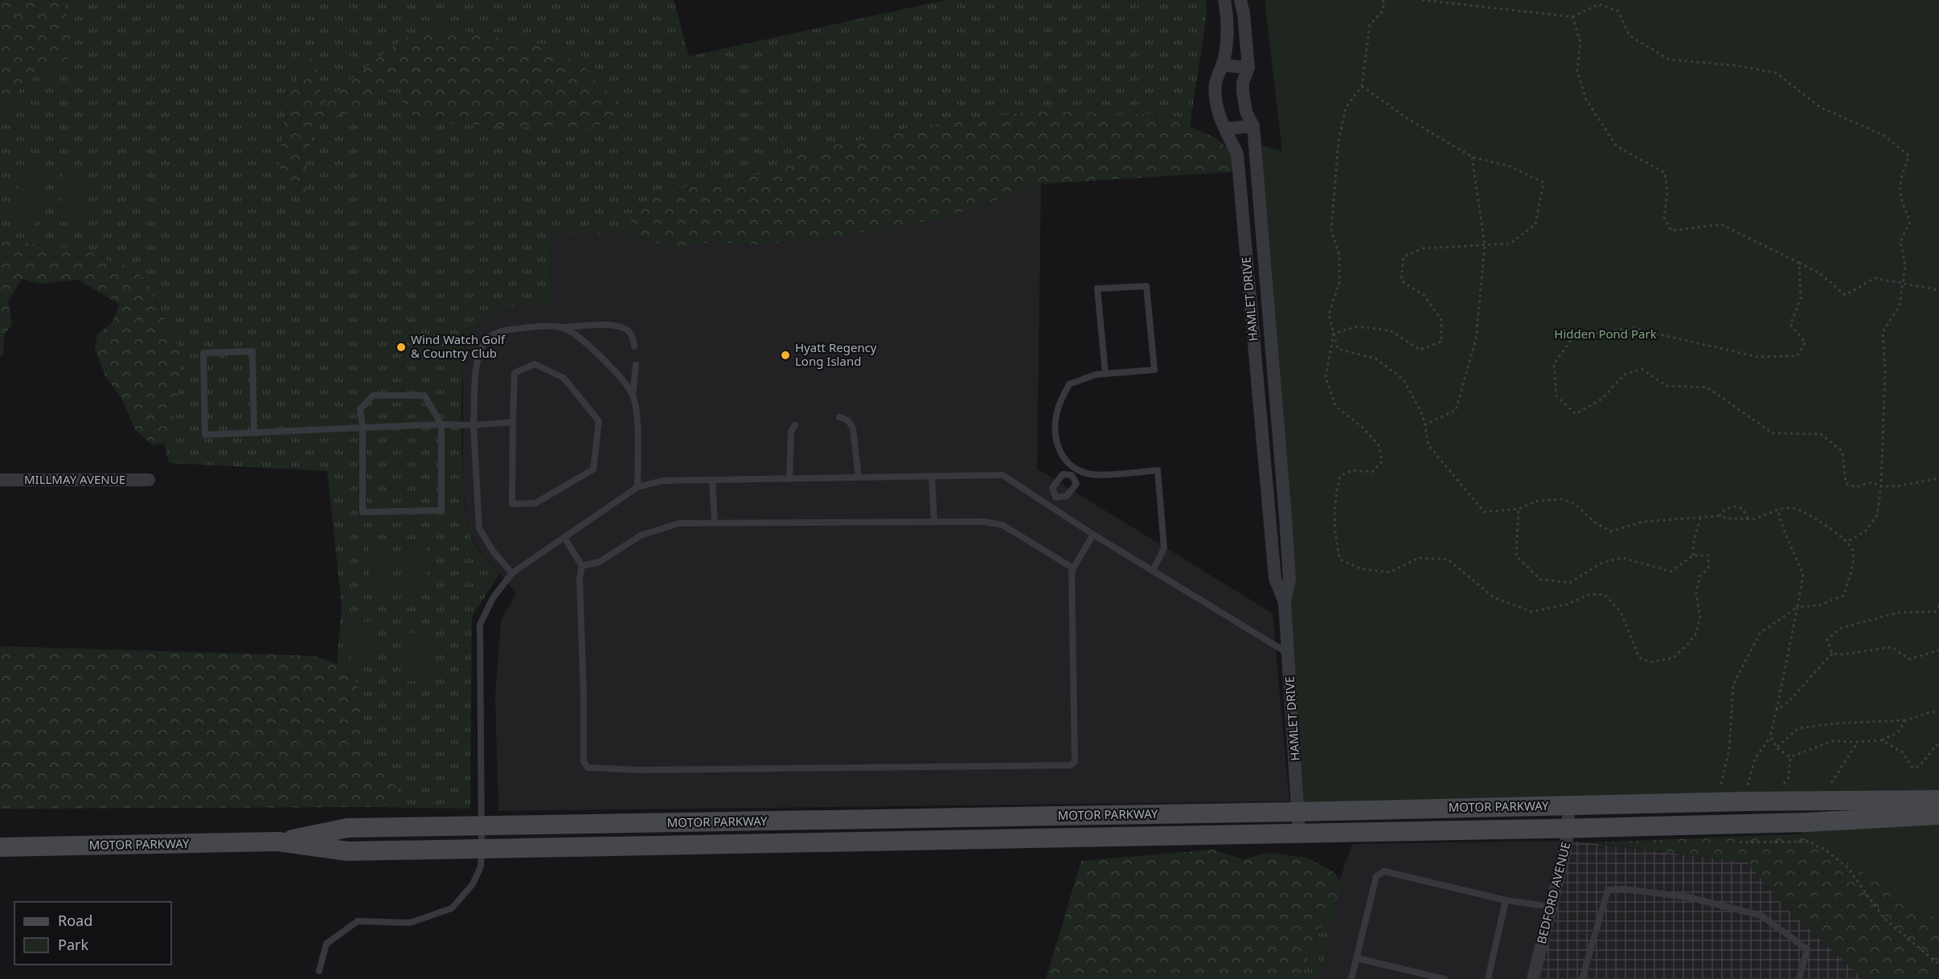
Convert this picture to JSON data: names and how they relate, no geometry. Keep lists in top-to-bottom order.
{
  "streets": {
    "main road": ["MOTOR PARKWAY"],
    "street": ["HAMLET DRIVE", "MILLMAY AVENUE", "BEDFORD AVENUE"]
  },
  "crossings": [
    ["HAMLET DRIVE", "MOTOR PARKWAY"],
    ["MOTOR PARKWAY", "BEDFORD AVENUE"]
  ],
  "parks": ["Hidden Pond Park"],
  "places": ["Wind Watch Golf & Country Club", "Hyatt Regency Long Island"],
  "legend": ["Road", "Park"]
}
